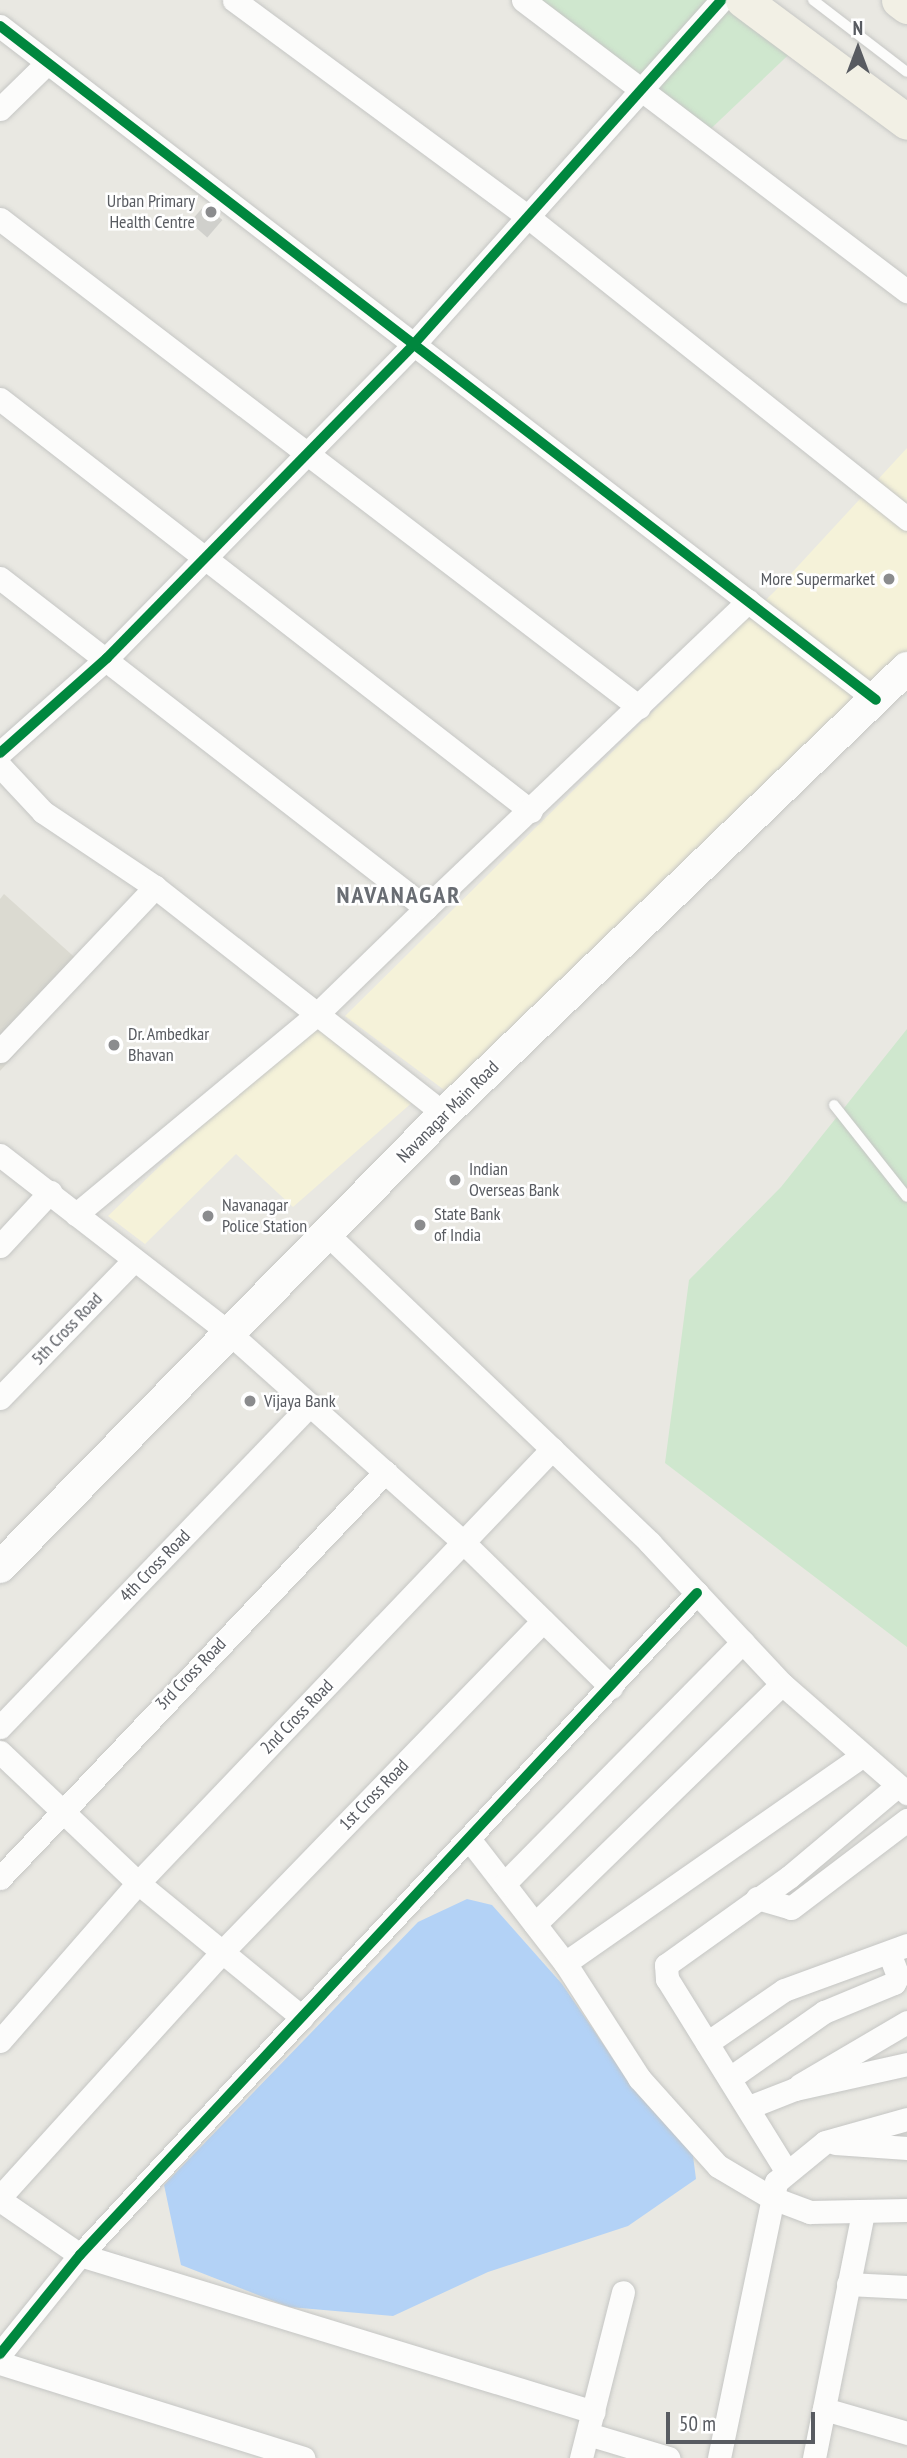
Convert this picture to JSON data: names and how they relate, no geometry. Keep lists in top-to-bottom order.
{
  "streets": {
    "main road": ["Navanagar Main Road"],
    "street": [
      "5th Cross Road",
      "4th Cross Road",
      "3rd Cross Road",
      "2nd Cross Road",
      "1st Cross Road"
    ]
  },
  "districts": ["NAVANAGAR"],
  "places": [
    "Urban Primary Health Centre",
    "More Supermarket",
    "Dr. Ambedkar Bhavan",
    "Indian Overseas Bank",
    "Navanagar Police Station",
    "State Bank of India",
    "Vijaya Bank"
  ],
  "scale_bar": "50 m",
  "north": "top"
}
